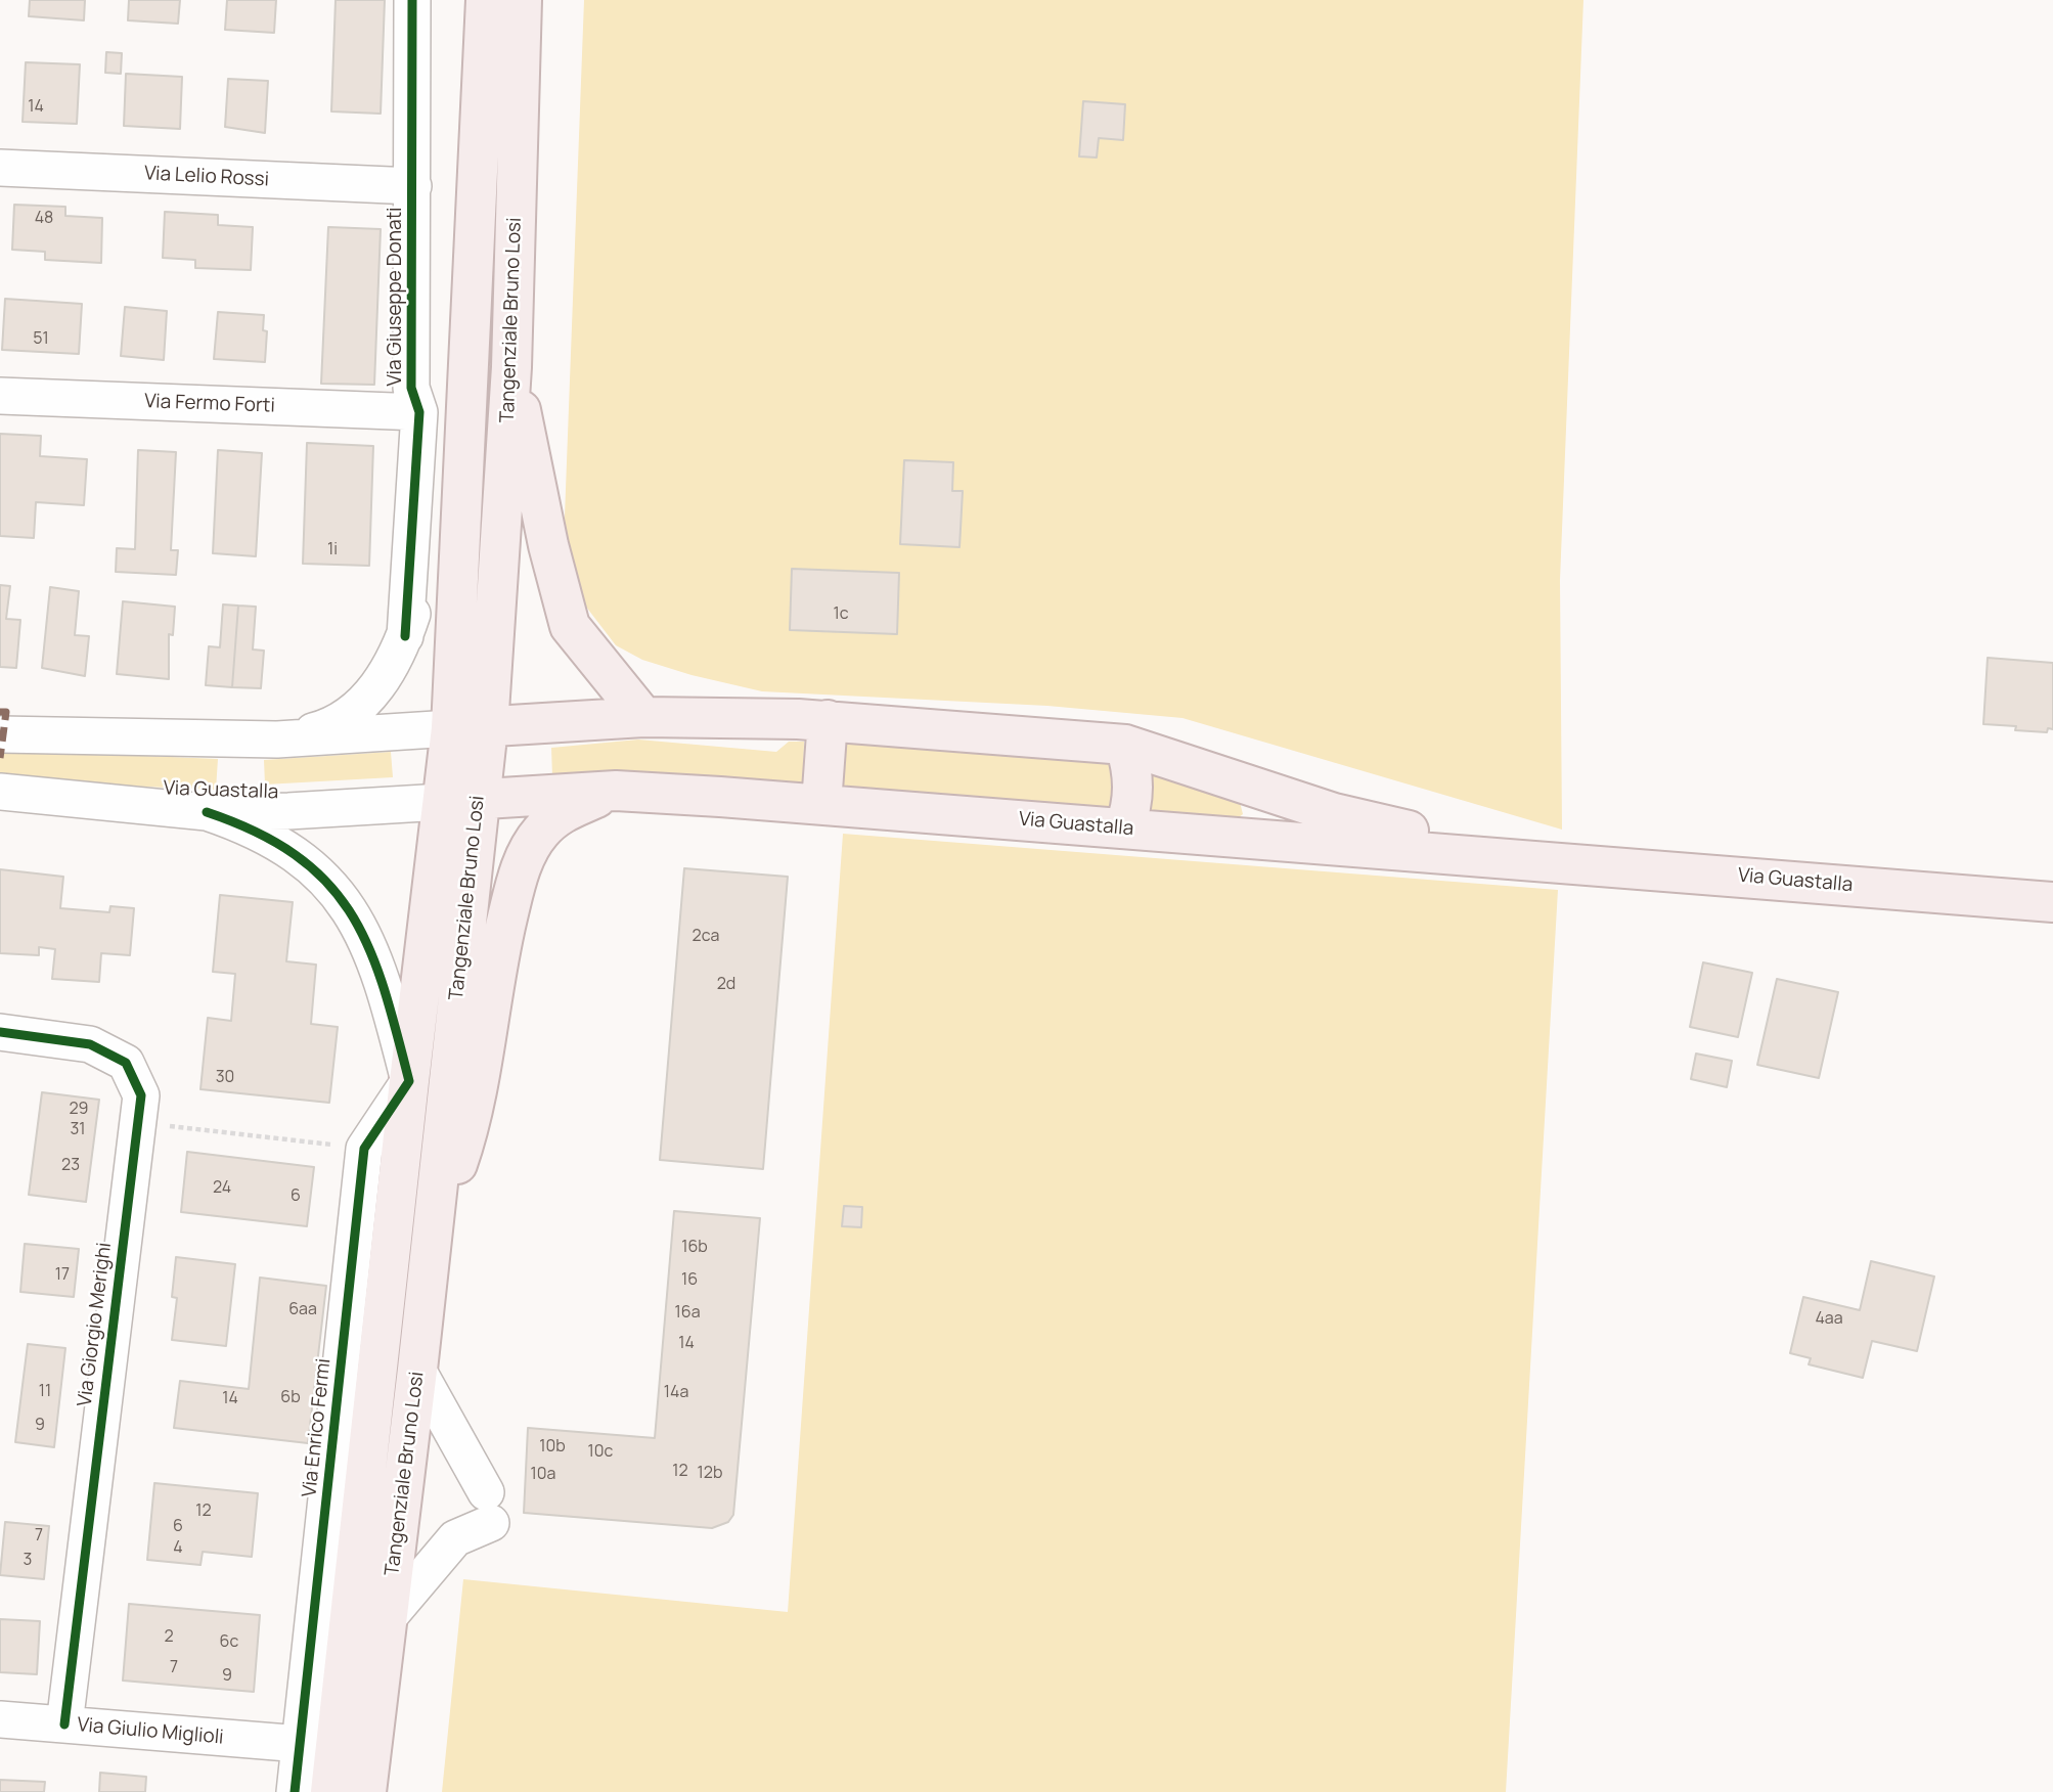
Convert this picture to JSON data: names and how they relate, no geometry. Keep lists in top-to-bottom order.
{
  "streets": {
    "main road": ["Tangenziale Bruno Losi", "Via Guastalla"],
    "street": [
      "Via Lelio Rossi",
      "Via Giuseppe Donati",
      "Via Fermo Forti",
      "Via Giorgio Merighi",
      "Via Enrico Fermi",
      "Via Giulio Miglioli"
    ]
  },
  "crossings": [
    ["Via Lelio Rossi", "Via Giuseppe Donati"],
    ["Via Giuseppe Donati", "Via Fermo Forti"],
    ["Tangenziale Bruno Losi", "Via Guastalla"],
    ["Tangenziale Bruno Losi", "Via Enrico Fermi"],
    ["Via Giorgio Merighi", "Via Giulio Miglioli"],
    ["Via Enrico Fermi", "Via Giulio Miglioli"]
  ],
  "house_numbers": [
    "14",
    "48",
    "51",
    "1i",
    "1c",
    "2ca",
    "2d",
    "30",
    "29",
    "31",
    "23",
    "24",
    "6",
    "16b",
    "17",
    "16",
    "6aa",
    "16a",
    "4aa",
    "14",
    "11",
    "14a",
    "6b",
    "14",
    "9",
    "10b",
    "10c",
    "12",
    "12b",
    "10a",
    "12",
    "6",
    "7",
    "4",
    "3",
    "2",
    "6c",
    "7",
    "9"
  ]
}
